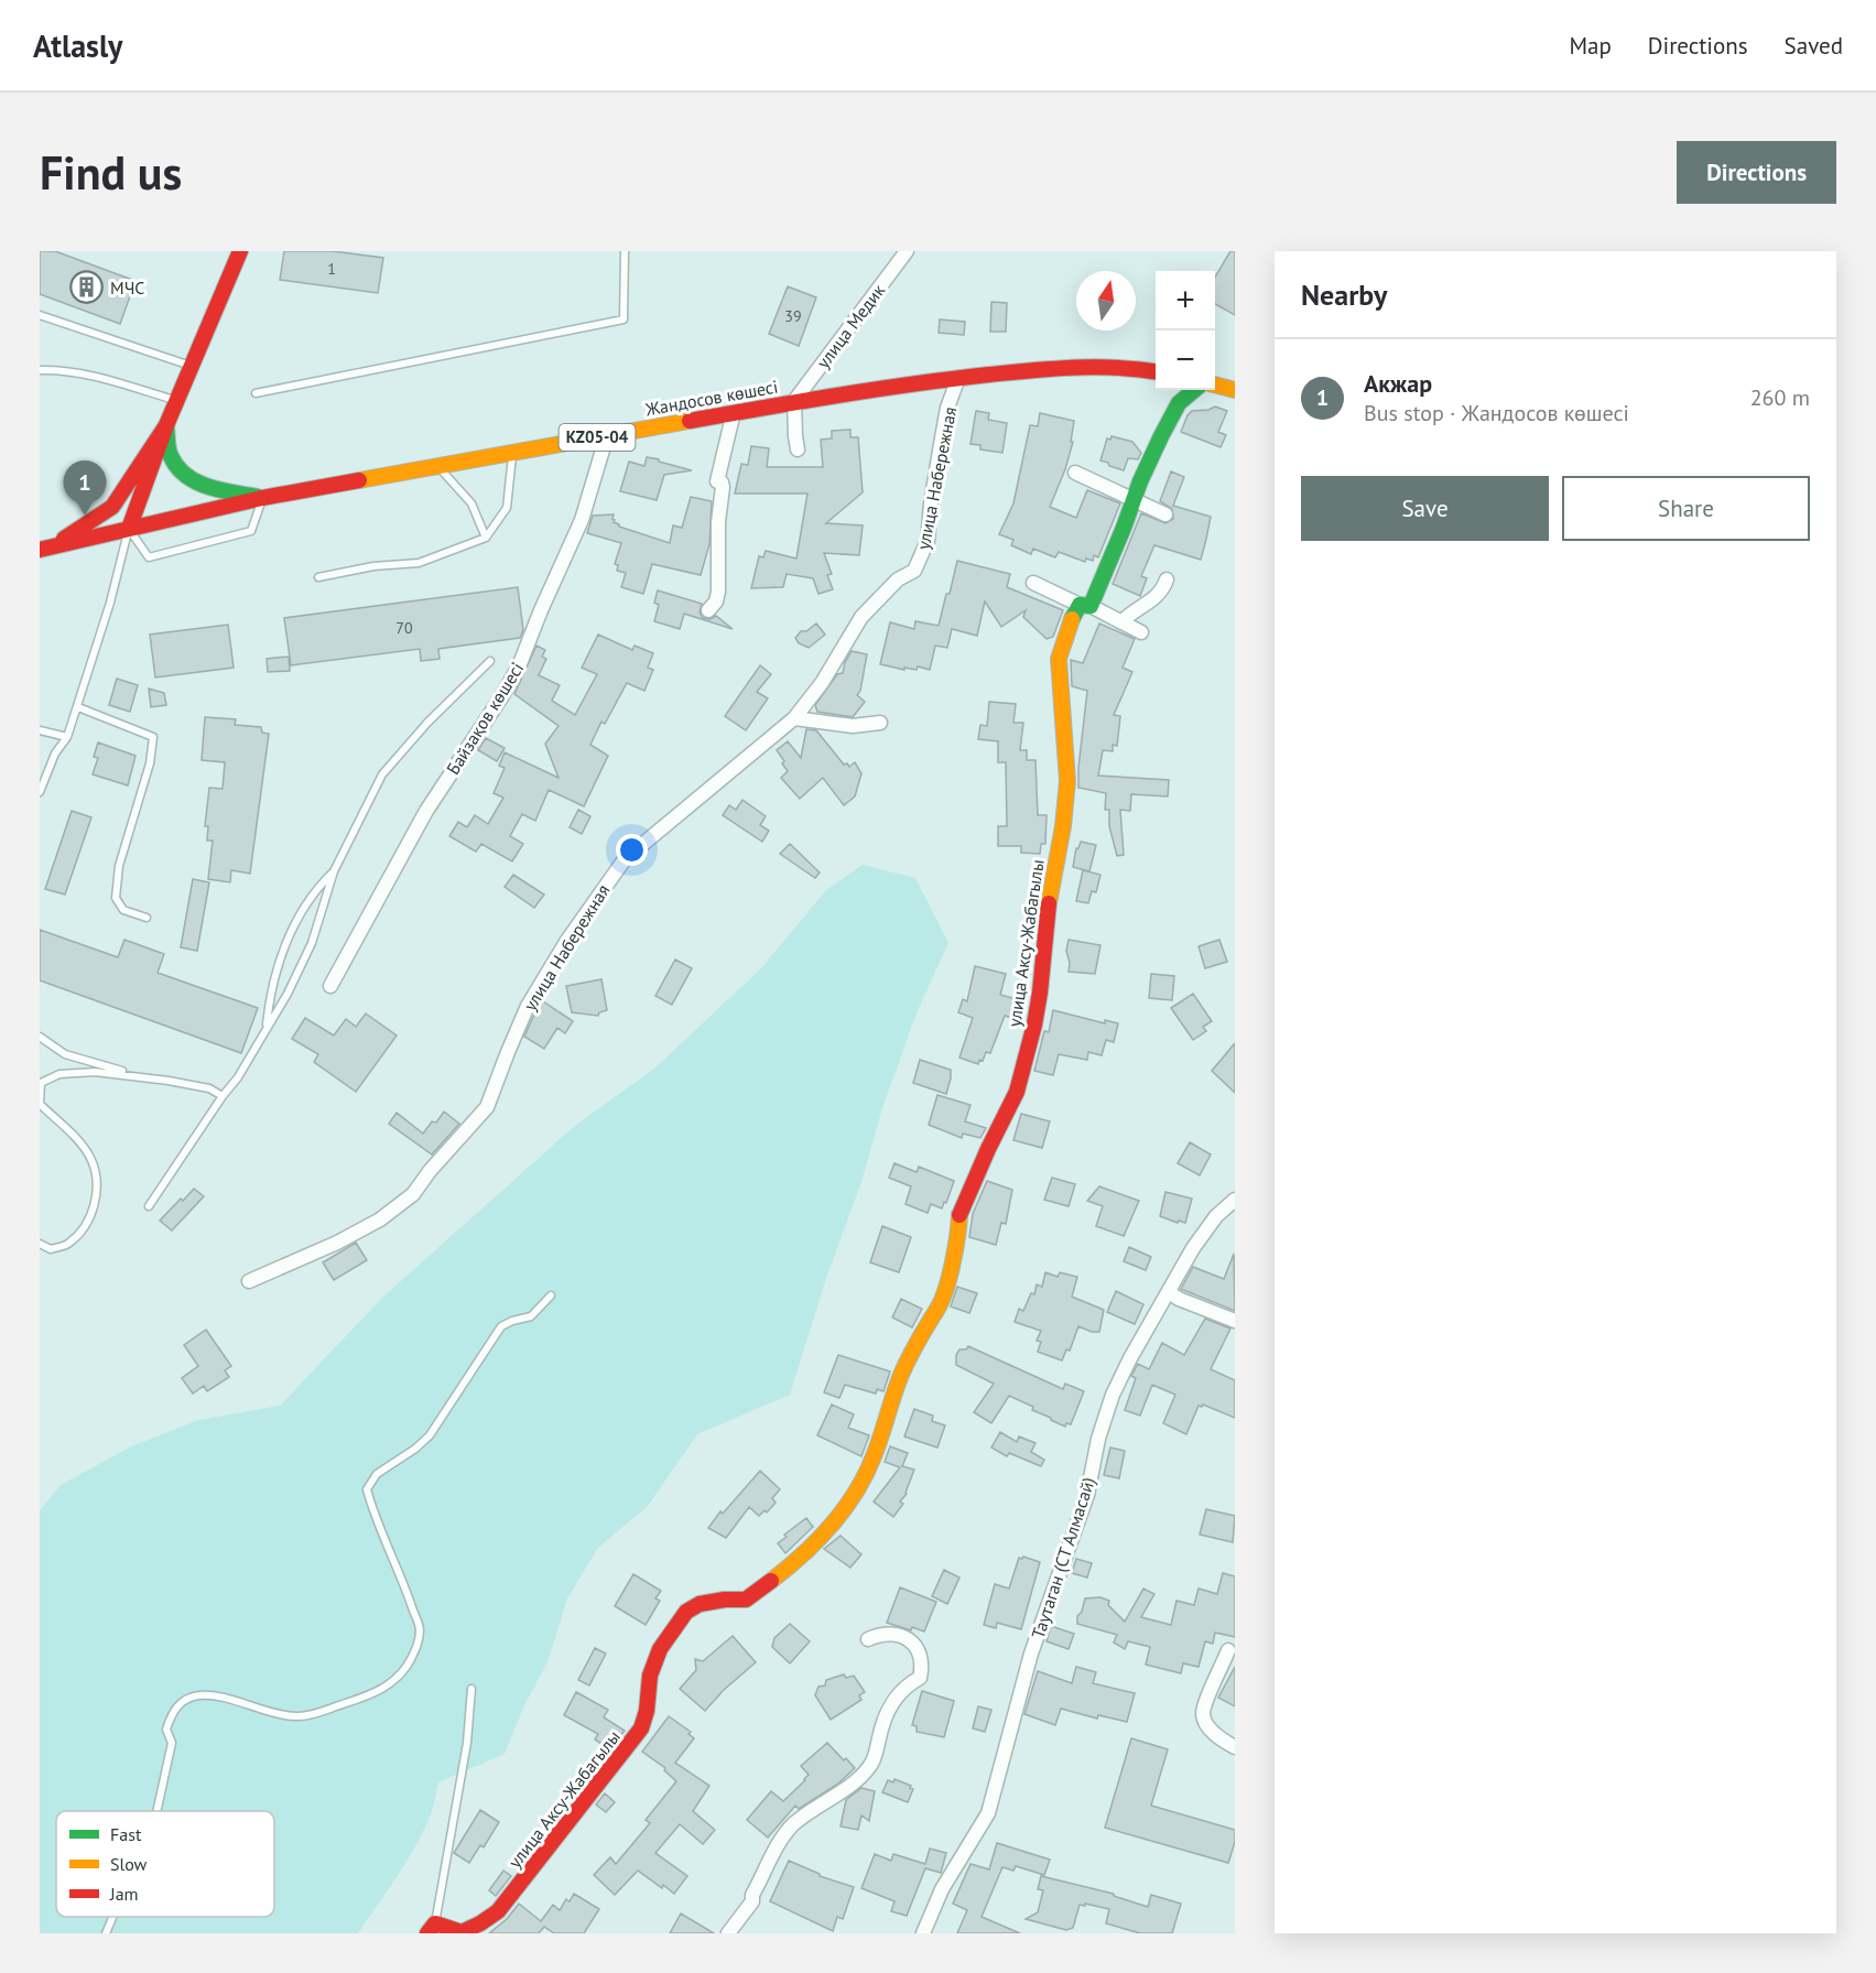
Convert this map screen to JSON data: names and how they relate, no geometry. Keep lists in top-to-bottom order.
{
  "streets": {
    "street": [
      "улица Медик",
      "Жандосов көшесі",
      "KZ05-04",
      "улица Набережная",
      "Байзақов көшесі",
      "улица Аксу-Жабагылы",
      "Таутаган (СТ Алмасай)"
    ]
  },
  "crossings": [
    ["улица Медик", "Жандосов көшесі"],
    ["Жандосов көшесі", "улица Набережная"],
    ["Жандосов көшесі", "Байзақов көшесі"]
  ],
  "places": {
    "building": ["МЧС"]
  },
  "house_numbers": ["1", "39", "70"],
  "legend": ["Fast", "Slow", "Jam"],
  "north": "top",
  "page": {
    "header": "Atlasly",
    "nav": ["Map", "Directions", "Saved"],
    "buttons": [
      "Directions",
      ["Save", "Share"]
    ],
    "title": "Find us",
    "heading": "Nearby",
    "map_buttons": ["+", "−"],
    "list": [
      {
        "mark": "1",
        "name": "Акжар",
        "note": "Bus stop · Жандосов көшесі",
        "value": "260 m"
      }
    ],
    "pins": "1"
  }
}
